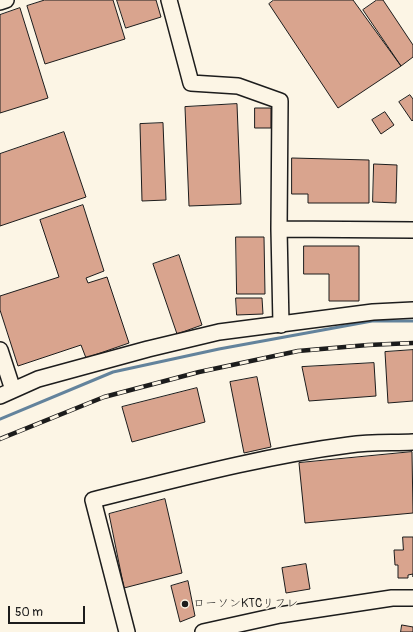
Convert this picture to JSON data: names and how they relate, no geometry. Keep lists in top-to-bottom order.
{
  "places": ["ローソンKTCリフレ"],
  "scale_bar": "50 m"
}
